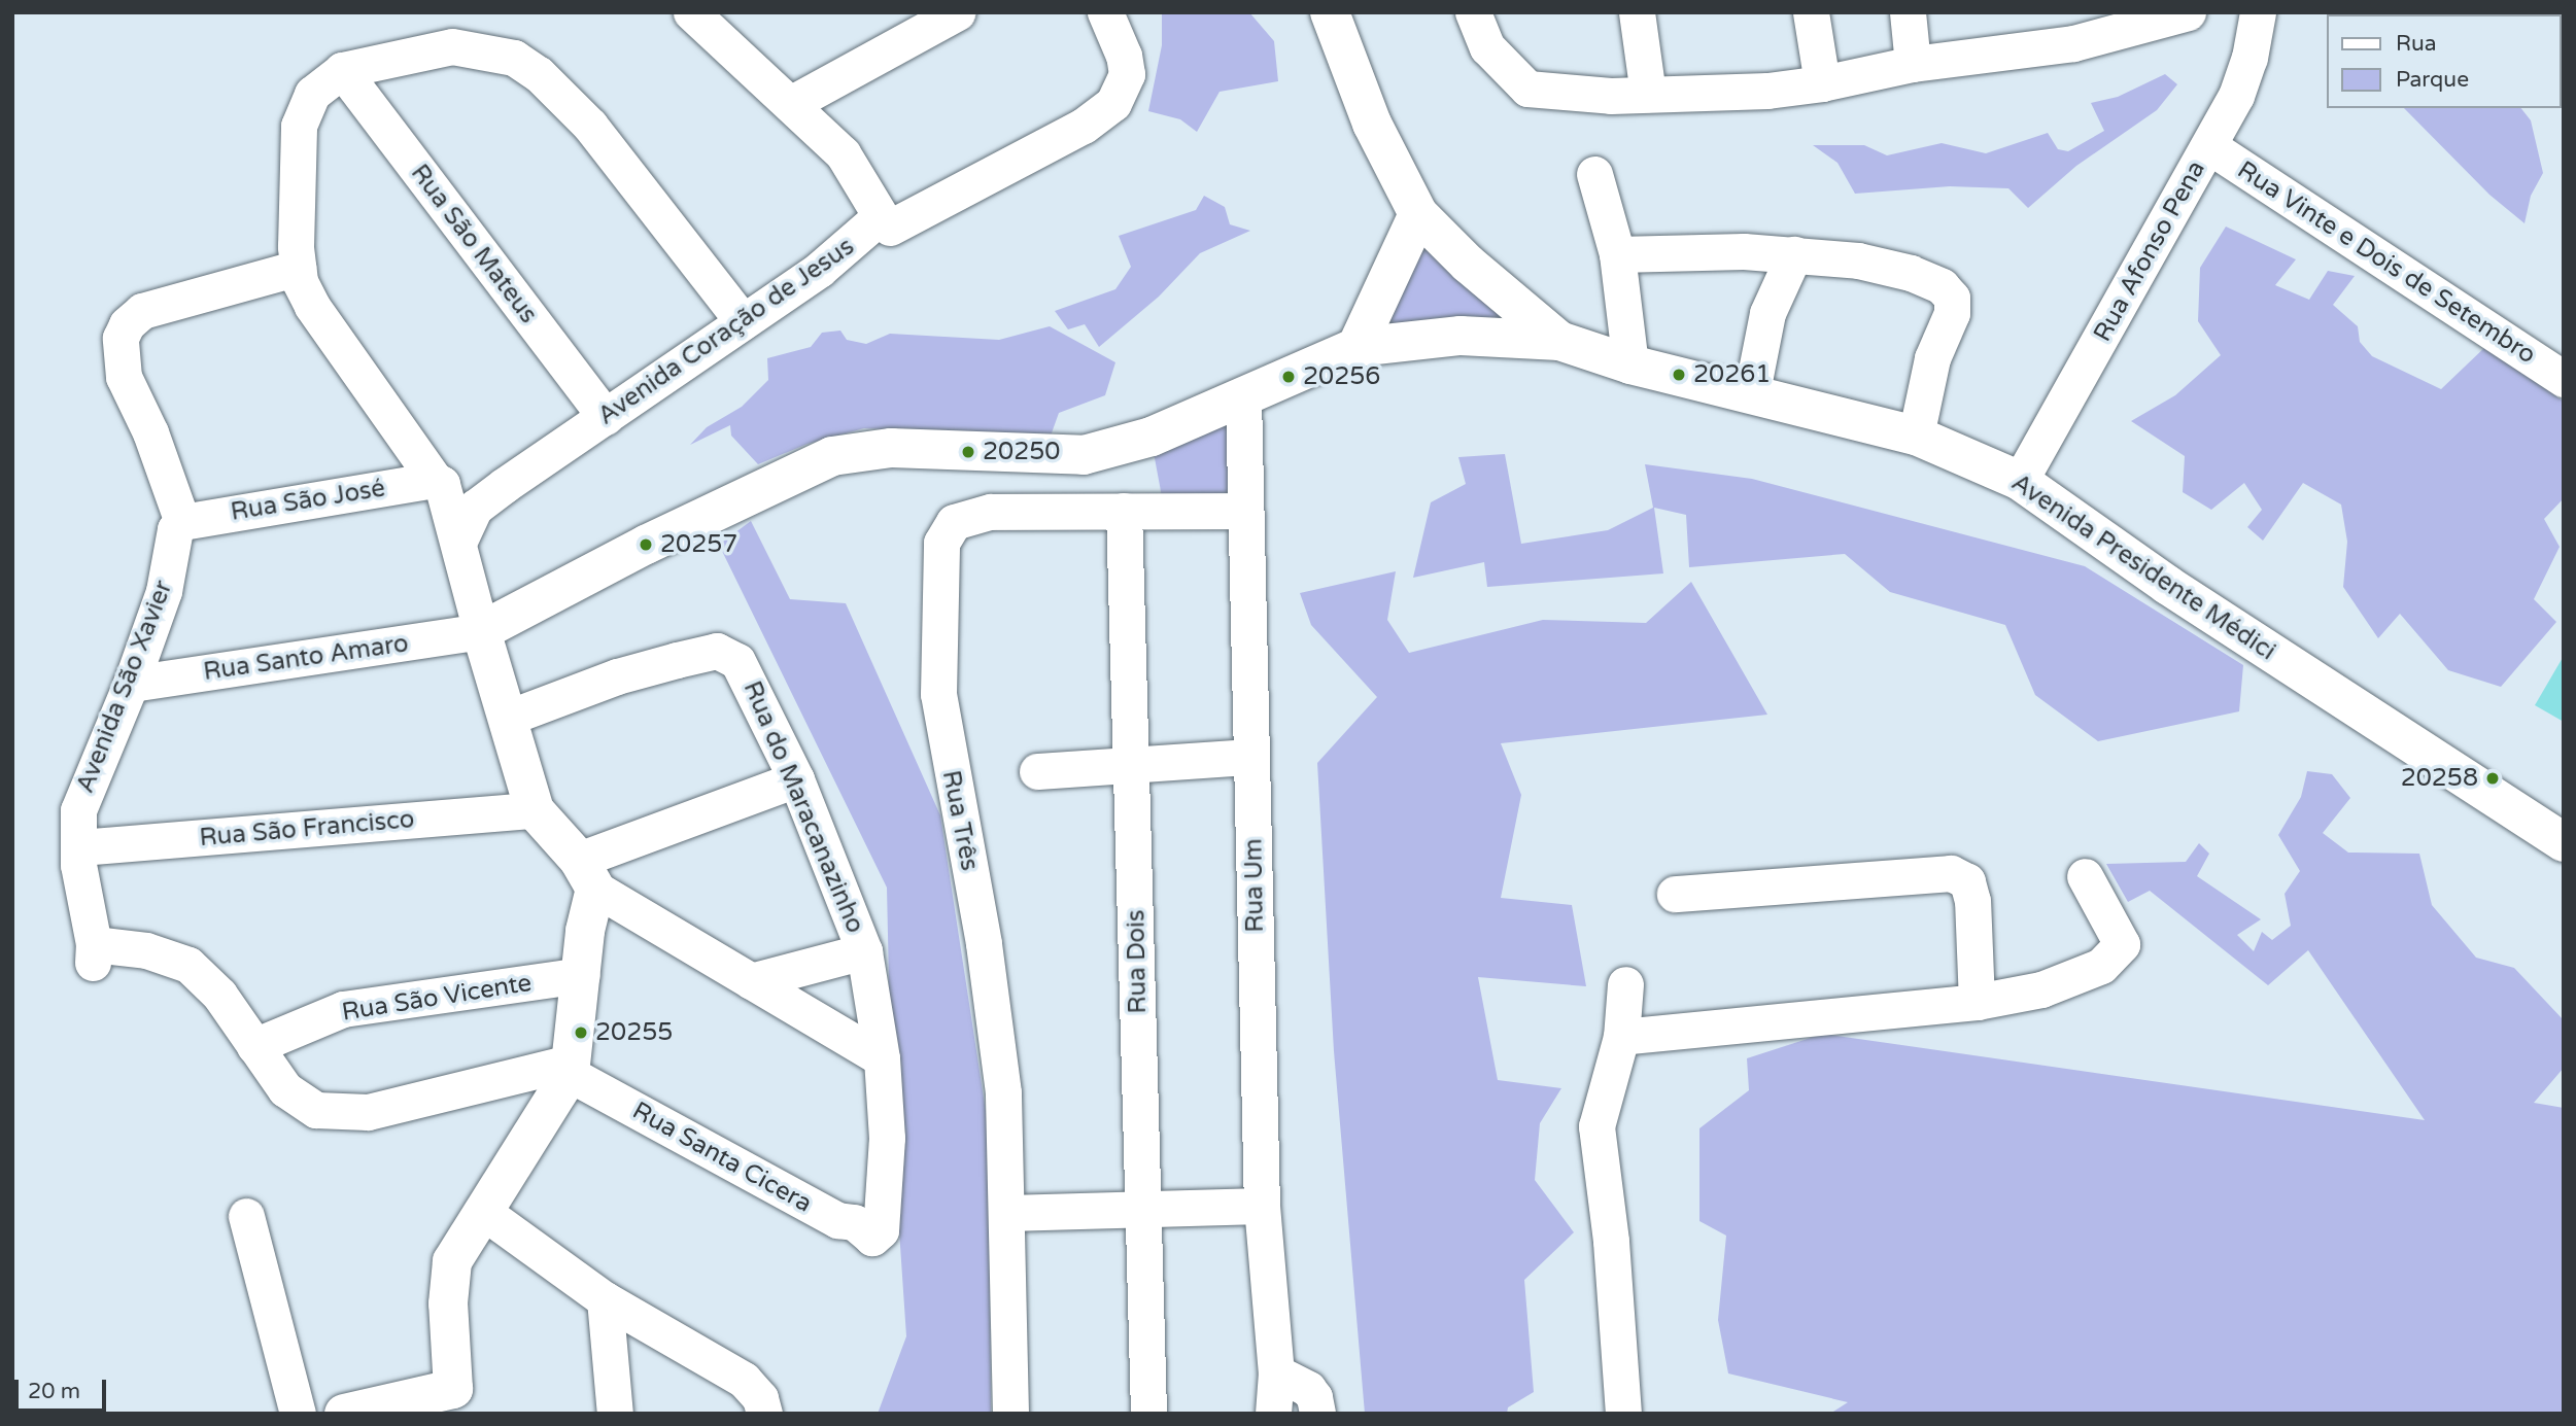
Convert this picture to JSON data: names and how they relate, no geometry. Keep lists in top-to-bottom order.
{
  "streets": {
    "main road": ["Avenida Presidente Médici"],
    "street": [
      "Rua São Mateus",
      "Rua Afonso Pena",
      "Rua Vinte e Dois de Setembro",
      "Avenida Coração de Jesus",
      "Rua São José",
      "Rua Santo Amaro",
      "Avenida São Xavier",
      "Rua do Maracanazinho",
      "Rua Três",
      "Rua São Francisco",
      "Rua Um",
      "Rua Dois",
      "Rua São Vicente",
      "Rua Santa Cicera"
    ]
  },
  "crossings": [
    ["Rua São Mateus", "Avenida Coração de Jesus"],
    ["Rua Afonso Pena", "Rua Vinte e Dois de Setembro"],
    ["Rua Afonso Pena", "Avenida Presidente Médici"],
    ["Rua São José", "Avenida São Xavier"],
    ["Avenida Presidente Médici", "Rua Santo Amaro"],
    ["Avenida Presidente Médici", "Rua Um"],
    ["Rua Santo Amaro", "Avenida São Xavier"],
    ["Avenida São Xavier", "Rua São Francisco"],
    ["Avenida São Xavier", "Rua São Vicente"],
    ["Avenida São Xavier", "Rua Santa Cicera"],
    ["Rua do Maracanazinho", "Rua Santa Cicera"],
    ["Rua Três", "Rua Um"],
    ["Rua Três", "Rua Dois"]
  ],
  "places": [
    "20261",
    "20256",
    "20250",
    "20257",
    "20258",
    "20255"
  ],
  "legend": ["Rua", "Parque"],
  "scale_bar": "20 m"
}
